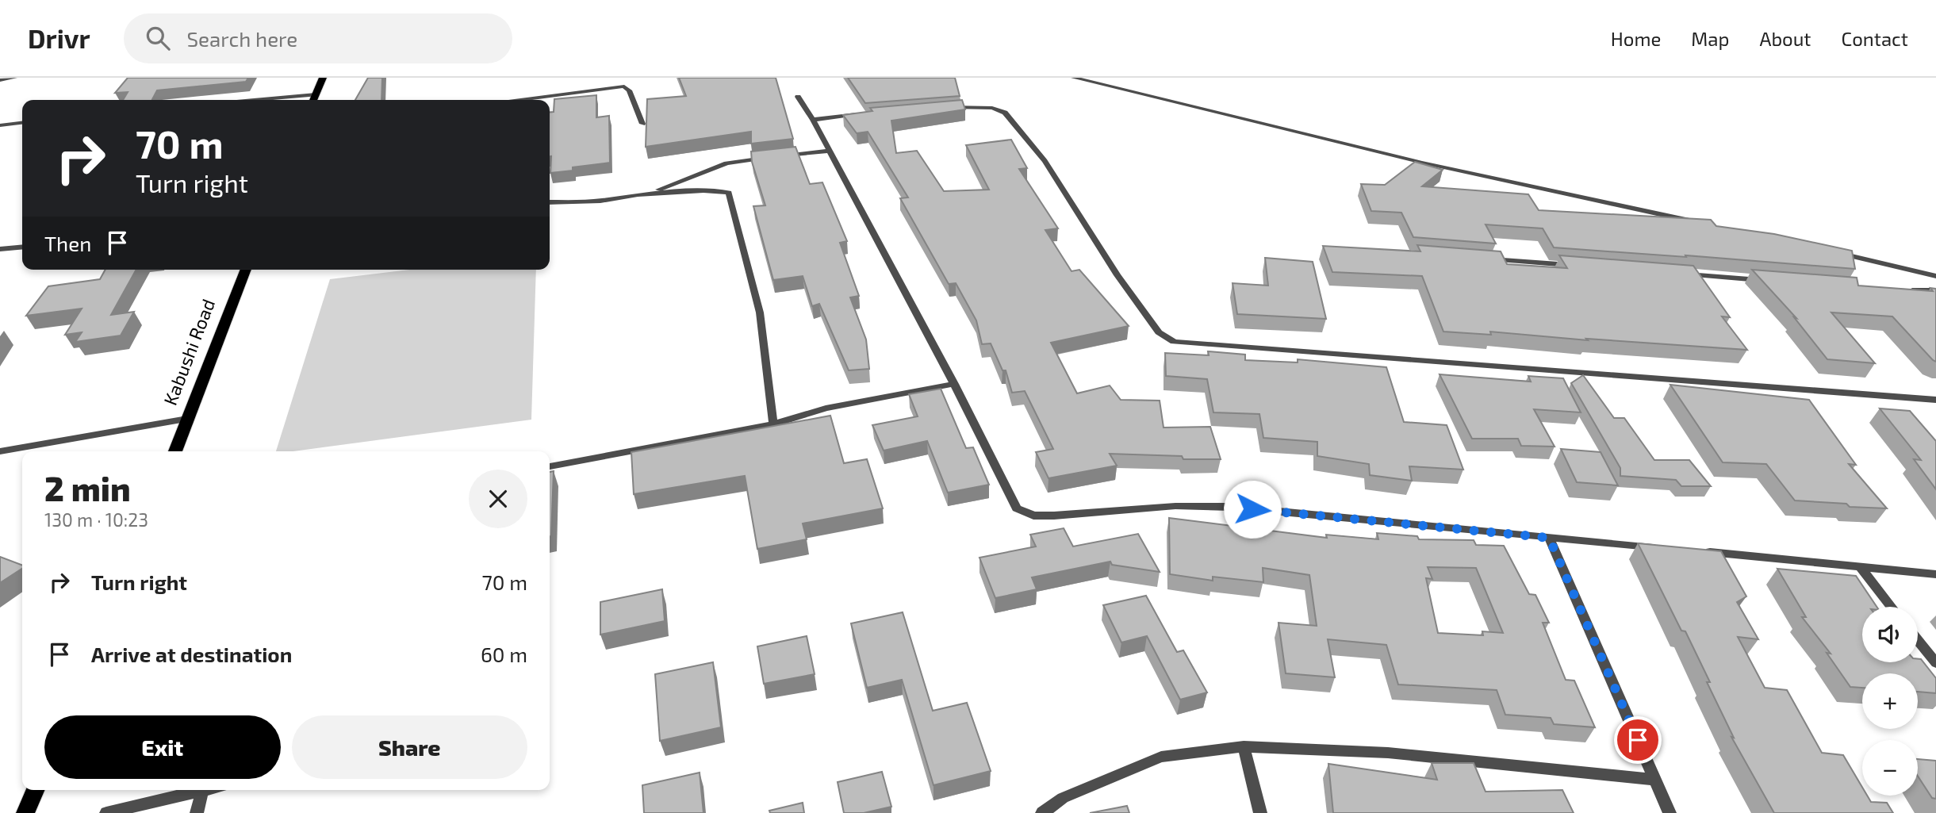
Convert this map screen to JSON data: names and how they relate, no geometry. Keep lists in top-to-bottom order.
{
  "streets": {
    "main road": ["Kabushi Road"]
  },
  "page": {
    "header": "Drivr",
    "search": "Search here",
    "nav": [
      "Home",
      "Map",
      "About",
      "Contact"
    ],
    "turn": ["70 m", "Turn right"],
    "then": "Then",
    "heading": ["2 min", "130 m · 10:23"],
    "list": [
      {
        "name": "Turn right",
        "value": "70 m"
      },
      {
        "name": "Arrive at destination",
        "value": "60 m"
      }
    ],
    "map_buttons": ["+", "−"],
    "buttons": ["Exit", "Share"]
  }
}
